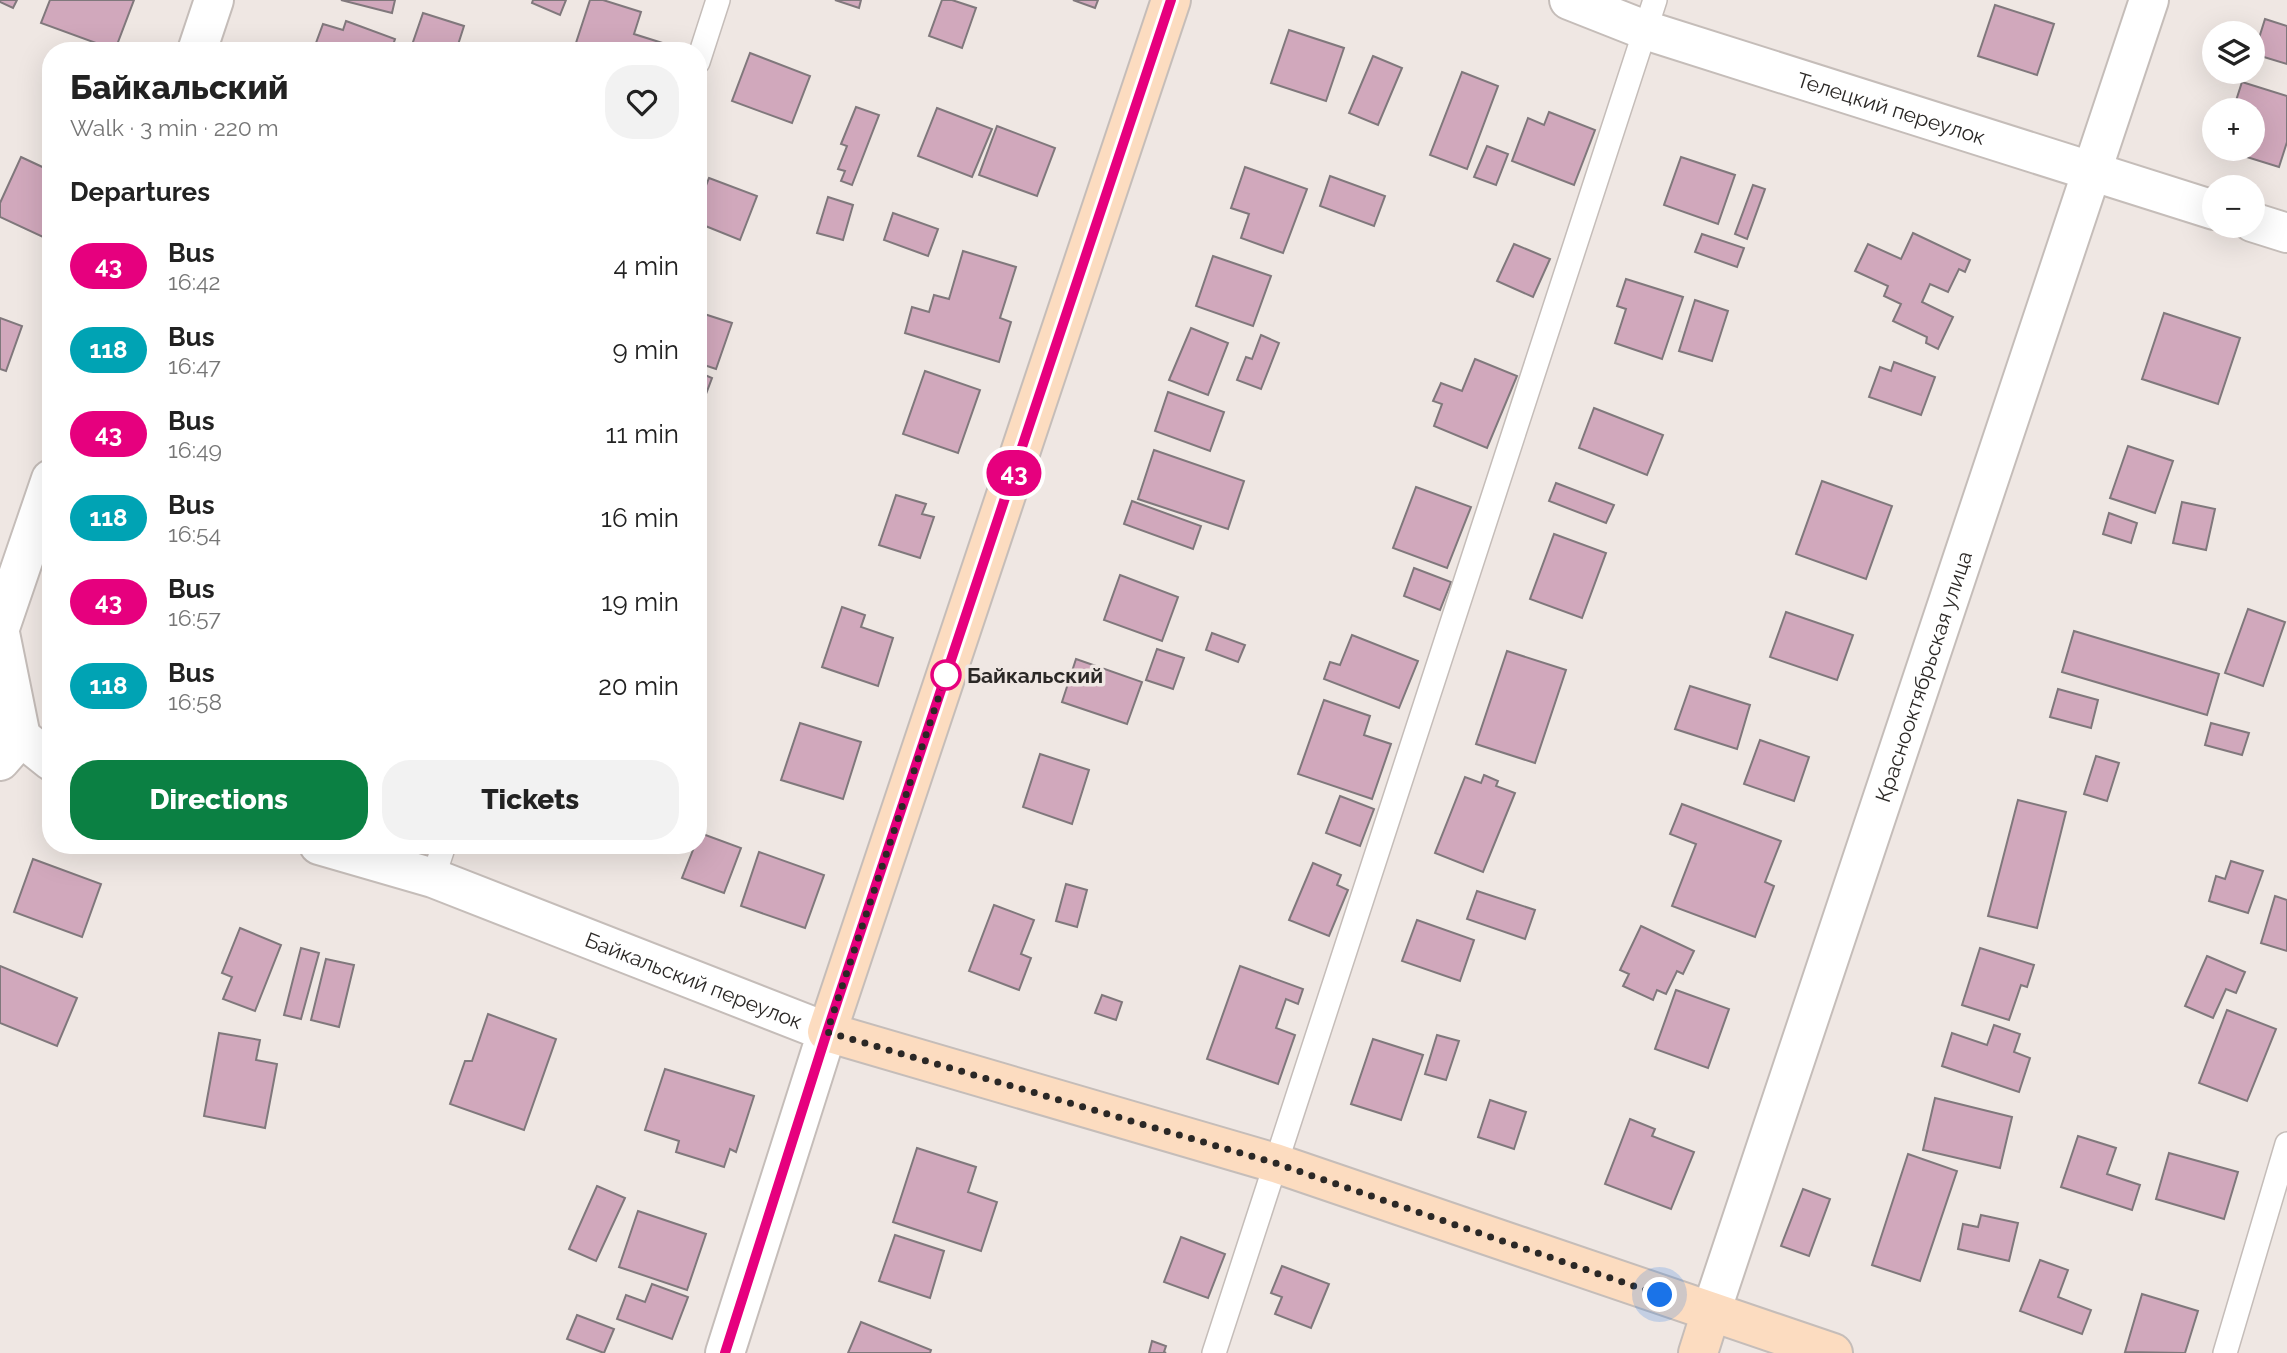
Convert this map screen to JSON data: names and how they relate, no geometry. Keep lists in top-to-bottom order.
{
  "streets": {
    "main road": ["Краснооктябрьская улица", "Байкальский переулок"],
    "street": ["Телецкий переулок"]
  },
  "crossings": [
    ["Телецкий переулок", "Краснооктябрьская улица"],
    ["Краснооктябрьская улица", "Байкальский переулок"]
  ],
  "places": ["Байкальский"],
  "lines": ["bus line 43"],
  "page": {
    "on_map": "43",
    "map_buttons": ["+", "−"],
    "heading": [
      ["Байкальский", "Walk · 3 min · 220 m"],
      "Departures"
    ],
    "list": [
      {
        "mark": "43",
        "name": "Bus",
        "note": "16:42",
        "value": "4 min"
      },
      {
        "mark": "118",
        "name": "Bus",
        "note": "16:47",
        "value": "9 min"
      },
      {
        "mark": "43",
        "name": "Bus",
        "note": "16:49",
        "value": "11 min"
      },
      {
        "mark": "118",
        "name": "Bus",
        "note": "16:54",
        "value": "16 min"
      },
      {
        "mark": "43",
        "name": "Bus",
        "note": "16:57",
        "value": "19 min"
      },
      {
        "mark": "118",
        "name": "Bus",
        "note": "16:58",
        "value": "20 min"
      }
    ],
    "buttons": ["Directions", "Tickets"]
  }
}
